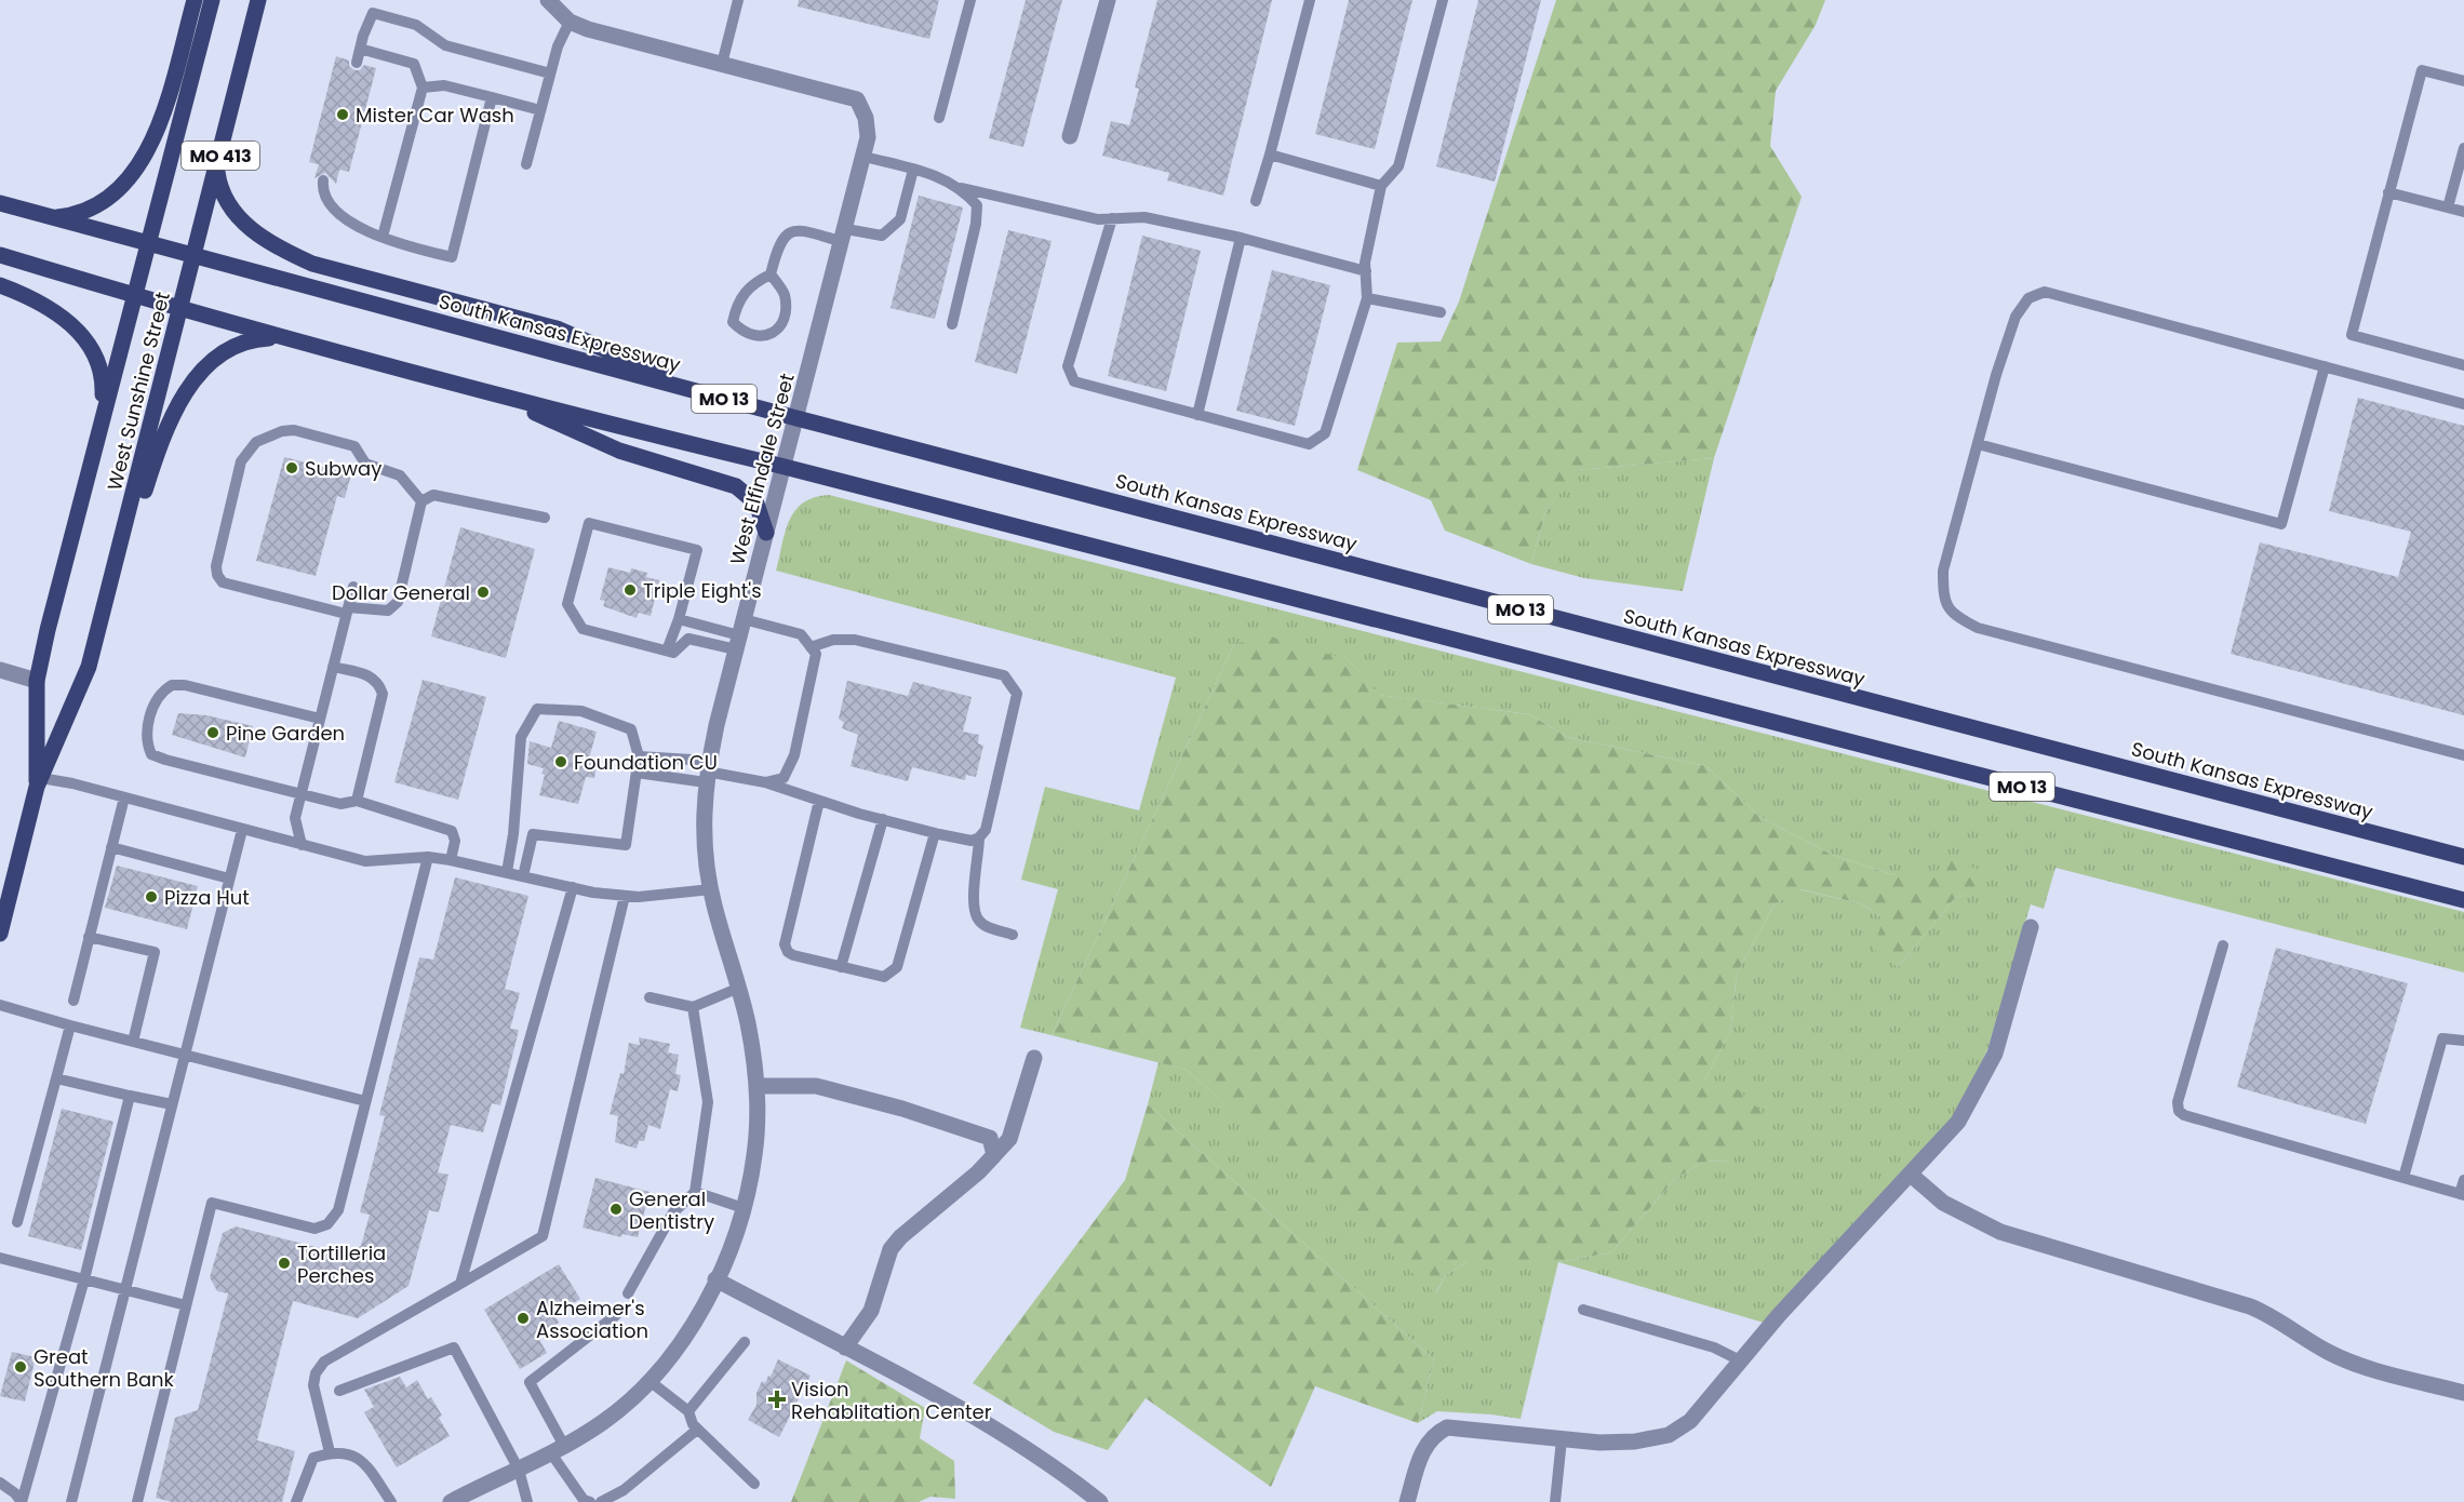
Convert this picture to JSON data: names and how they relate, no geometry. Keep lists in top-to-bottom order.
{
  "streets": {
    "main road": [
      "MO 413",
      "South Kansas Expressway",
      "West Sunshine Street",
      "MO 13"
    ],
    "street": ["West Elfindale Street"]
  },
  "crossings": [
    ["South Kansas Expressway", "West Sunshine Street"],
    ["South Kansas Expressway", "West Elfindale Street"],
    ["West Sunshine Street", "MO 13"],
    ["MO 13", "West Elfindale Street"]
  ],
  "places": {
    "other": [
      "Mister Car Wash",
      "Subway",
      "Triple Eight's",
      "Dollar General",
      "Pine Garden",
      "Foundation CU",
      "Pizza Hut",
      "General Dentistry",
      "Tortilleria Perches",
      "Alzheimer's Association",
      "Great Southern Bank"
    ],
    "health": ["Vision Rehablitation Center"]
  }
}
